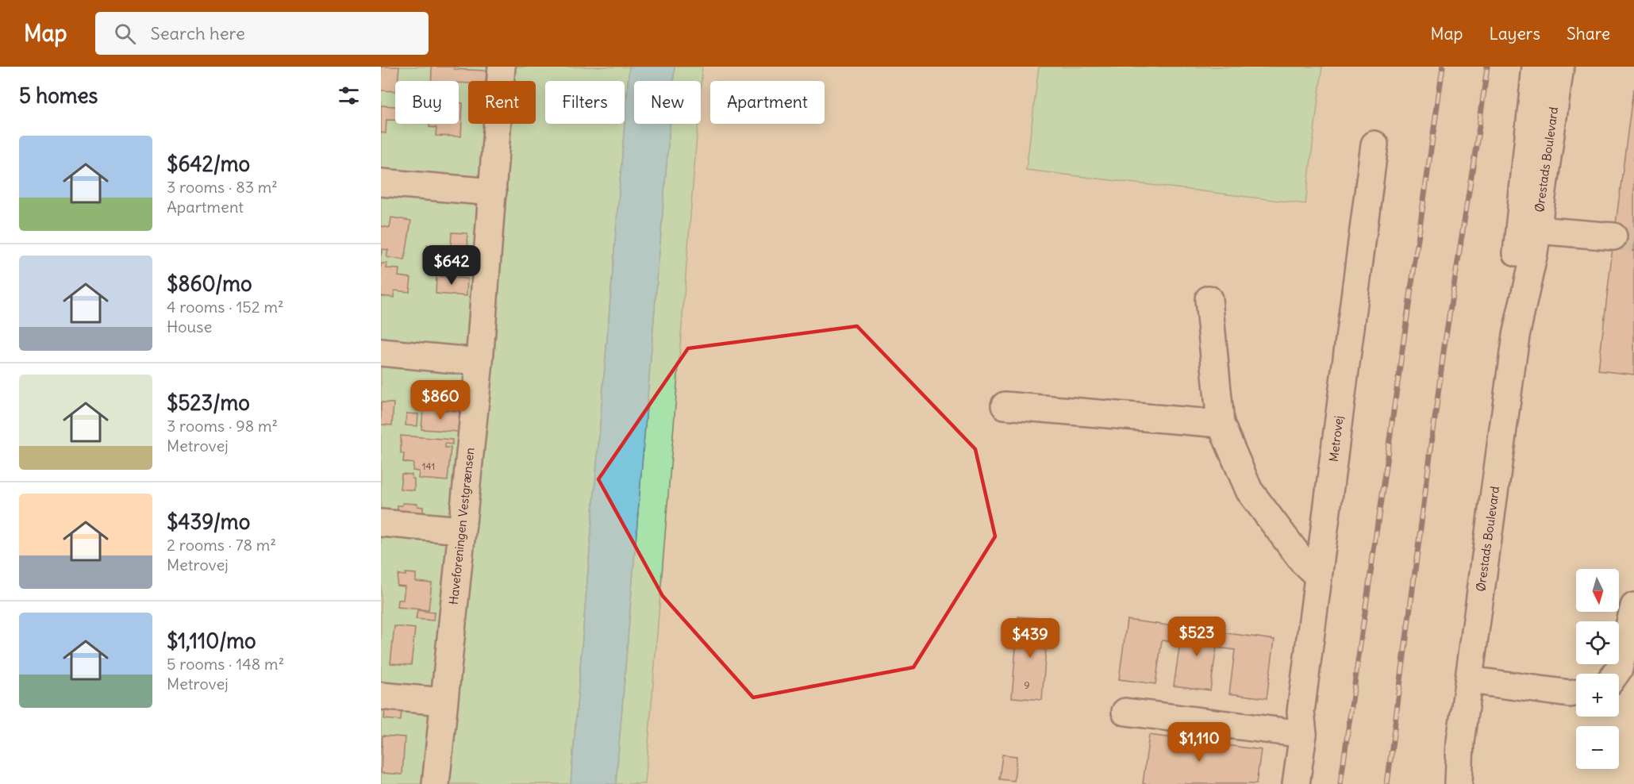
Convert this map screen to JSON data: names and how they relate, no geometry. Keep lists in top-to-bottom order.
{
  "streets": {
    "street": ["Ørestads Boulevard", "Metrovej", "Haveforeningen Vestgrænsen"]
  },
  "house_numbers": ["141", "9"],
  "north": "bottom",
  "page": {
    "header": "Map",
    "search": "Search here",
    "nav": ["Map", "Layers", "Share"],
    "heading": "5 homes",
    "chip": [
      "Buy",
      "Rent",
      "Filters",
      "New",
      "Apartment"
    ],
    "list": [
      {
        "name": "$642/mo",
        "note": "3 rooms · 83 m² · Apartment"
      },
      {
        "name": "$860/mo",
        "note": "4 rooms · 152 m² · House"
      },
      {
        "name": "$523/mo",
        "note": "3 rooms · 98 m² · Metrovej"
      },
      {
        "name": "$439/mo",
        "note": "2 rooms · 78 m² · Metrovej"
      },
      {
        "name": "$1,110/mo",
        "note": "5 rooms · 148 m² · Metrovej"
      }
    ],
    "price": [
      "$642",
      "$860",
      "$523",
      "$439",
      "$1,110"
    ],
    "map_buttons": ["+", "−"]
  }
}
